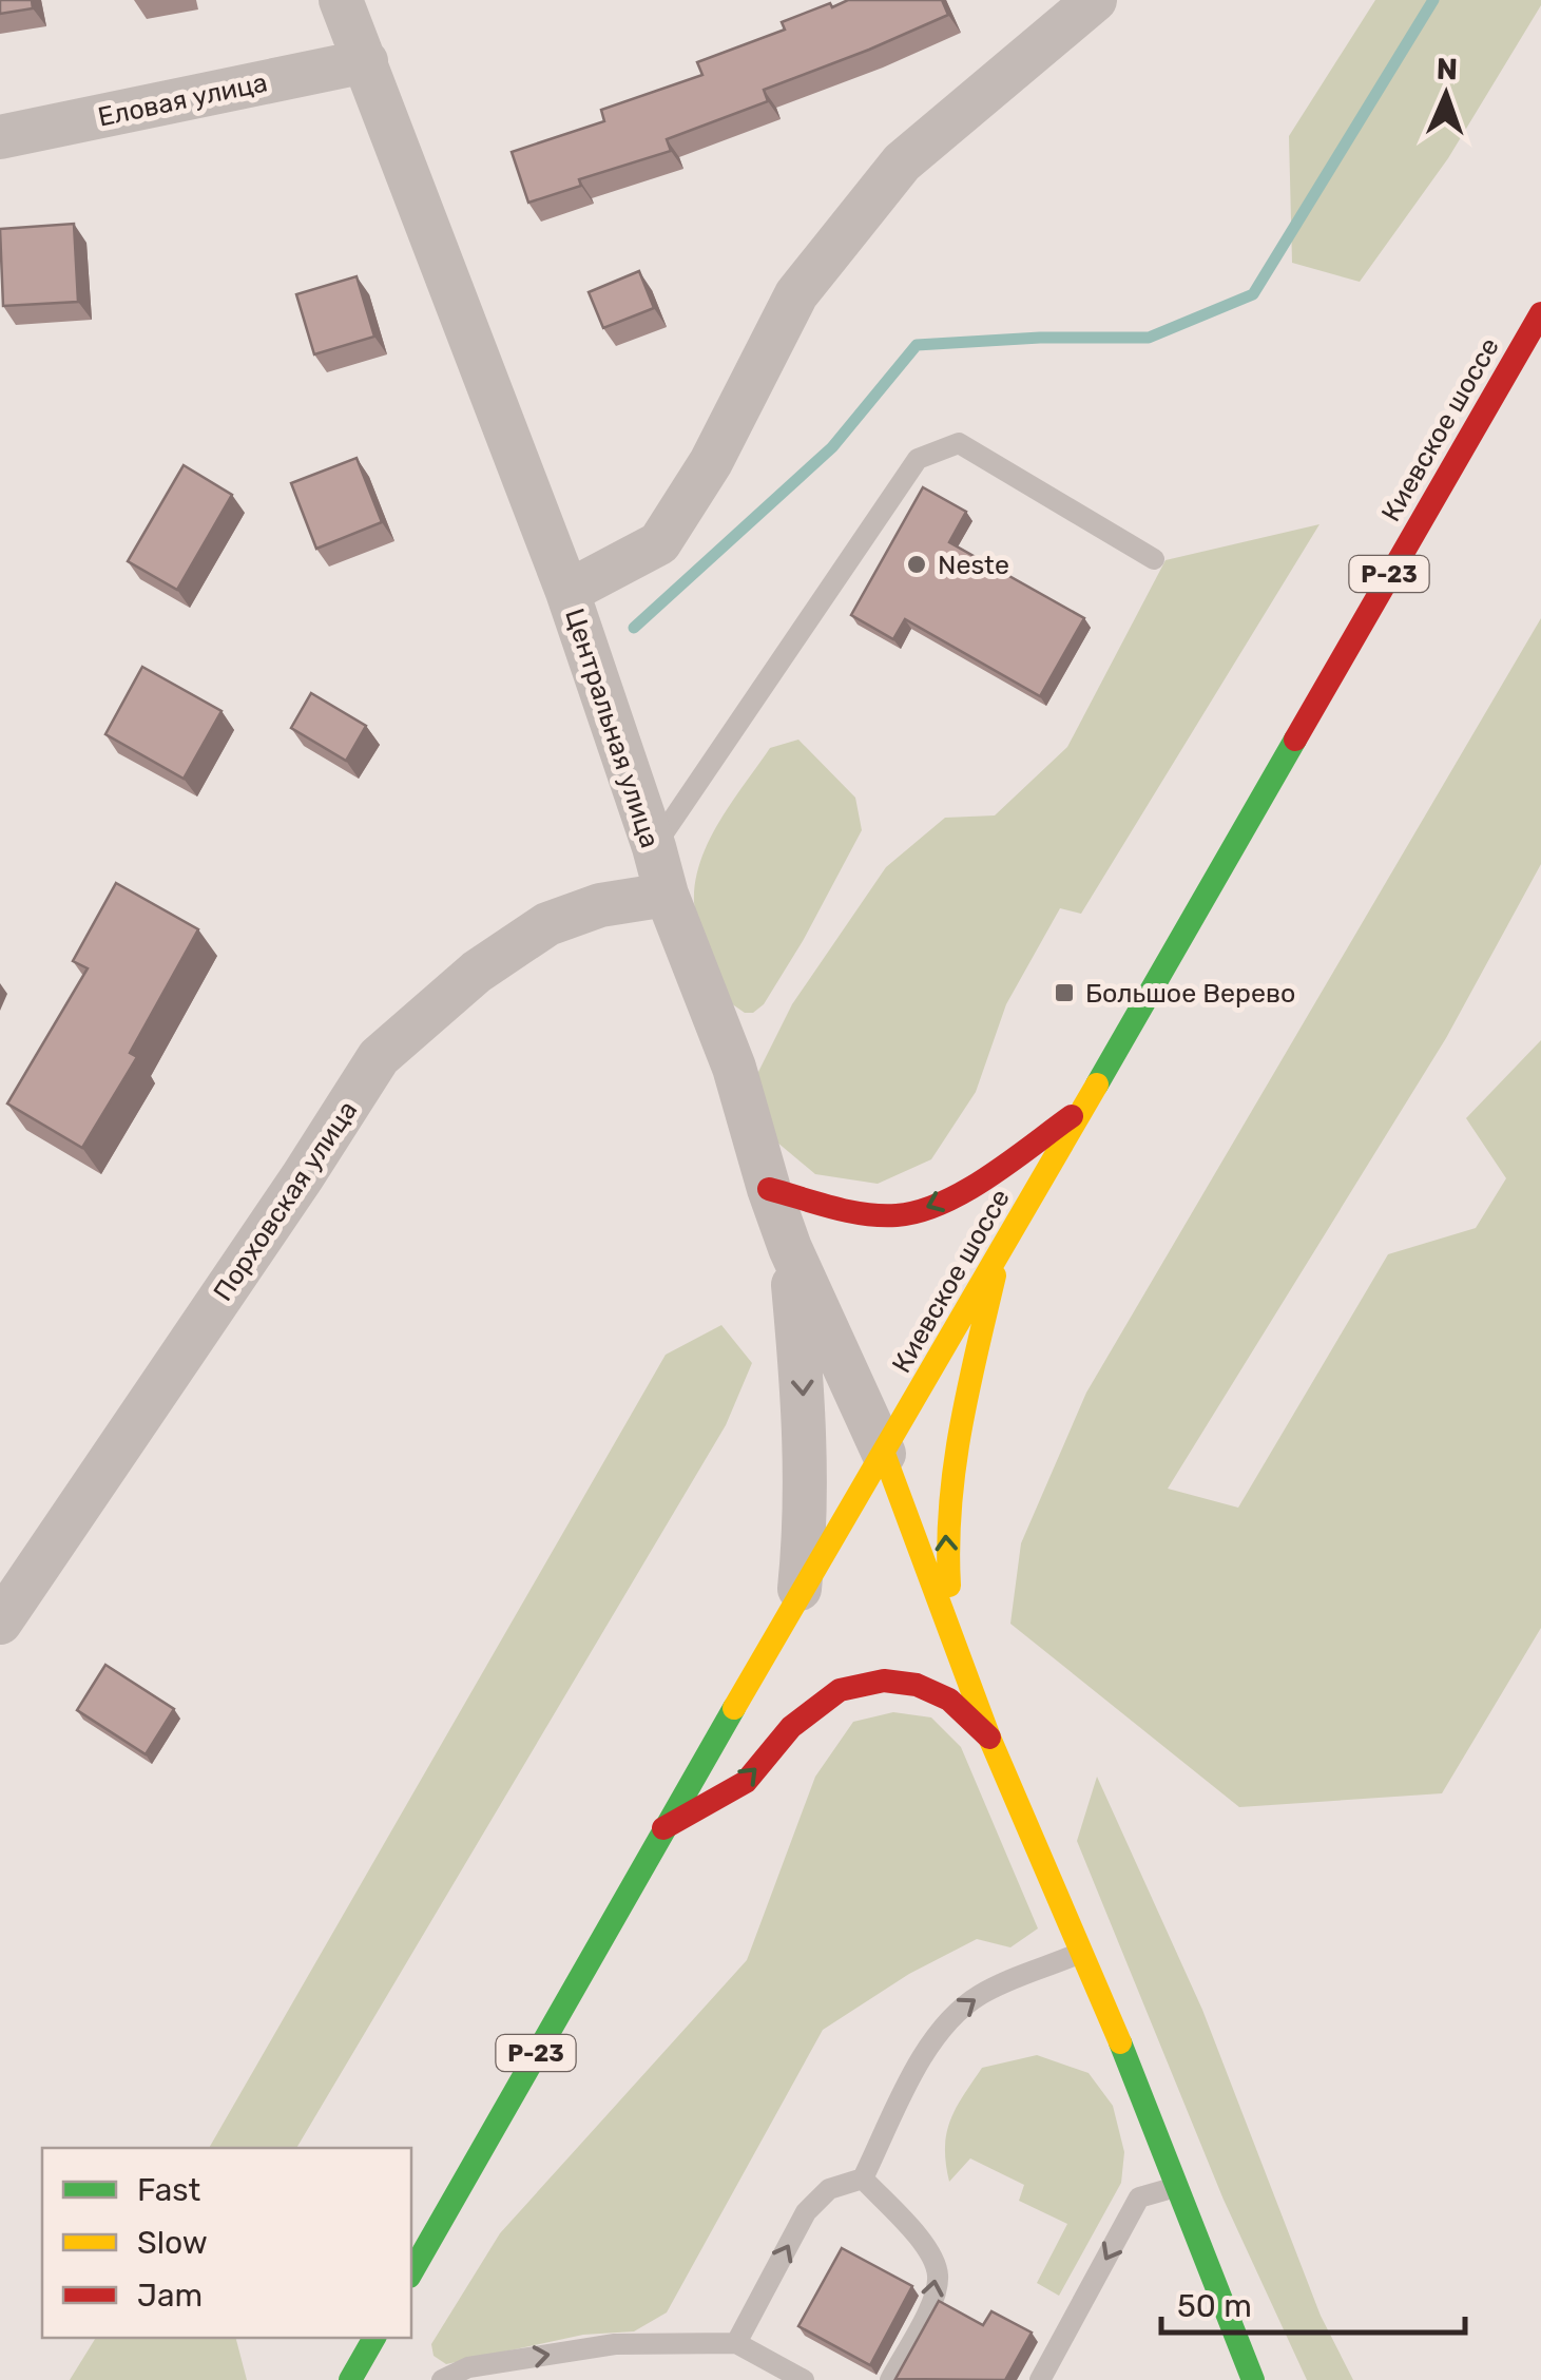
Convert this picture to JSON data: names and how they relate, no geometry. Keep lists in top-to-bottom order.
{
  "streets": {
    "main road": ["Киевское шоссе", "Р-23"],
    "street": ["Еловая улица", "Центральная улица", "Порховская улица"]
  },
  "crossings": [
    ["Еловая улица", "Центральная улица"],
    ["Киевское шоссе", "Центральная улица"],
    ["Центральная улица", "Порховская улица"]
  ],
  "places": {
    "other": ["Neste"],
    "transit": ["Большое Верево"]
  },
  "legend": ["Fast", "Slow", "Jam"],
  "scale_bar": "50 m",
  "north": "top"
}
